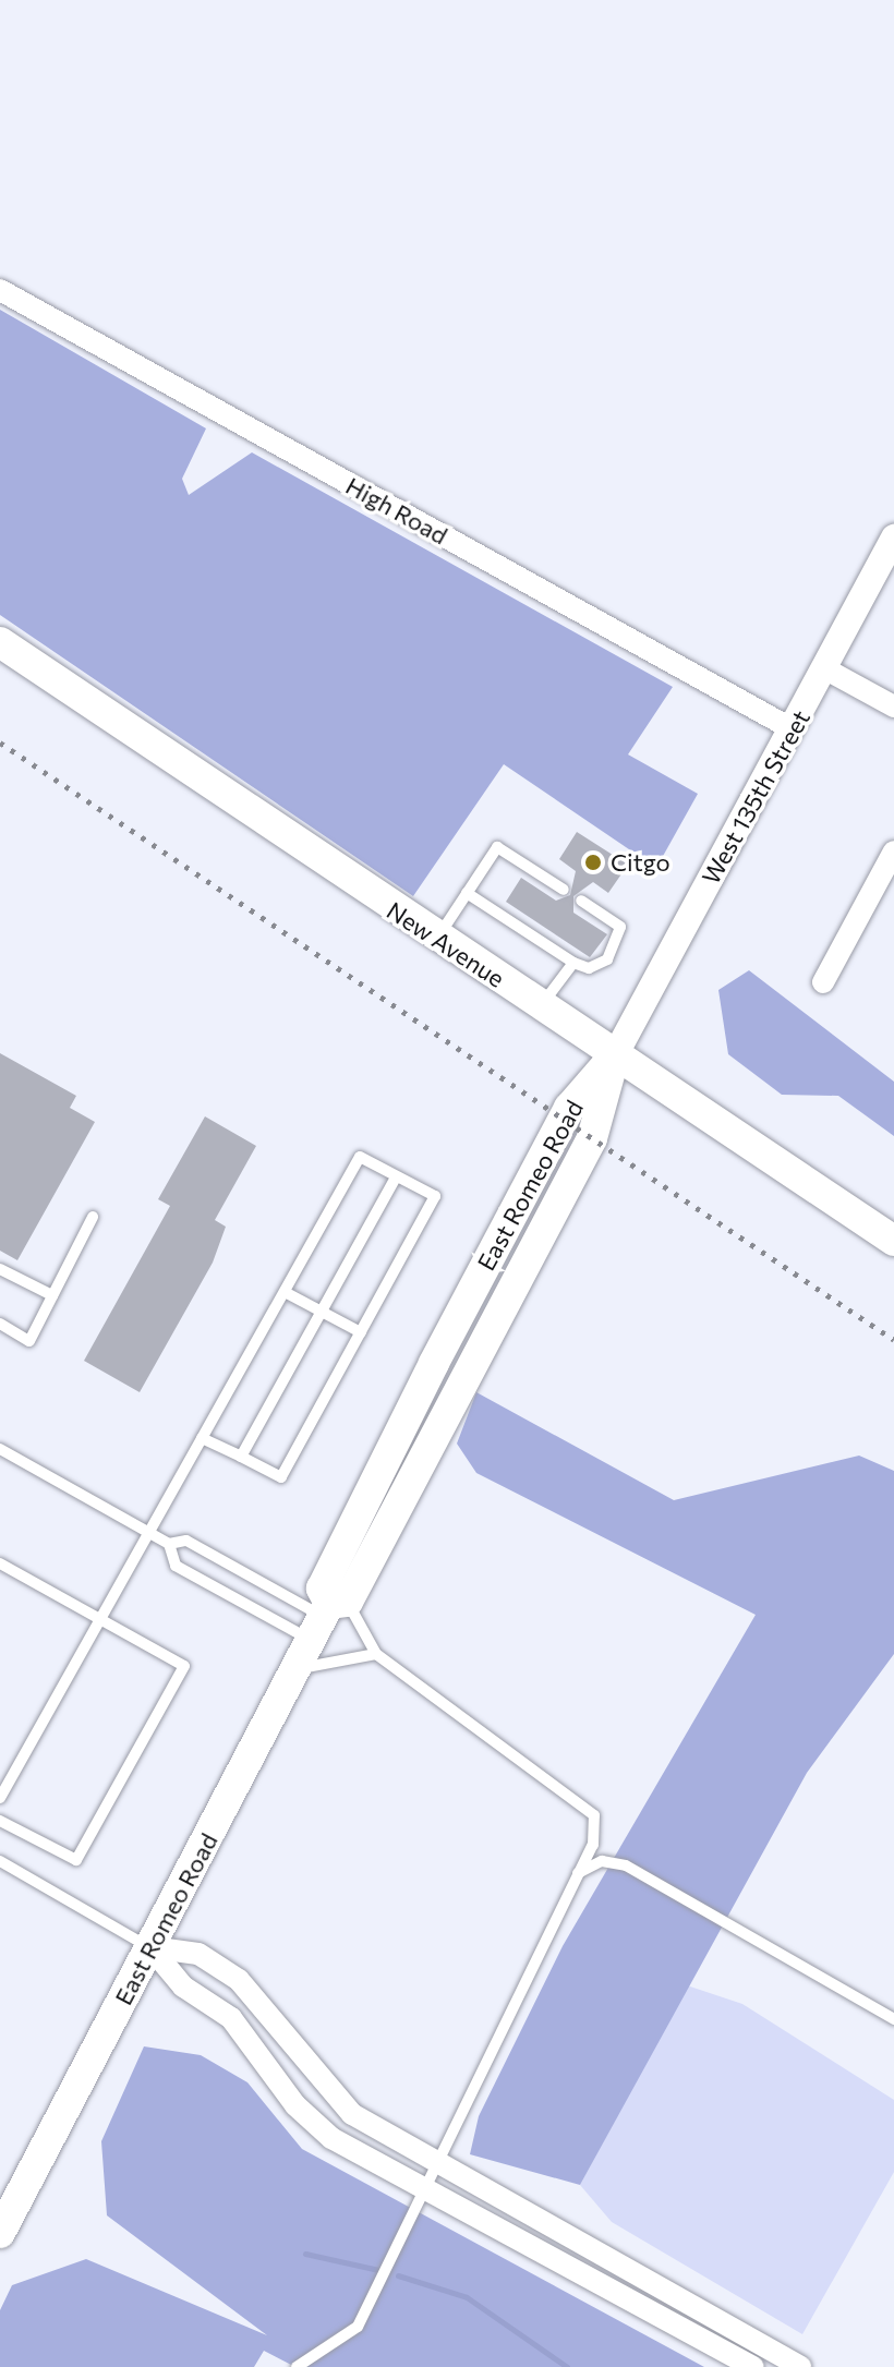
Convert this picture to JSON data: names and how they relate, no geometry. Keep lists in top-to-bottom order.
{
  "streets": {
    "main road": ["New Avenue", "East Romeo Road"],
    "street": ["High Road", "West 135th Street"]
  },
  "crossings": [
    ["High Road", "West 135th Street"],
    ["West 135th Street", "New Avenue"],
    ["West 135th Street", "East Romeo Road"],
    ["New Avenue", "East Romeo Road"]
  ],
  "places": ["Citgo"]
}
